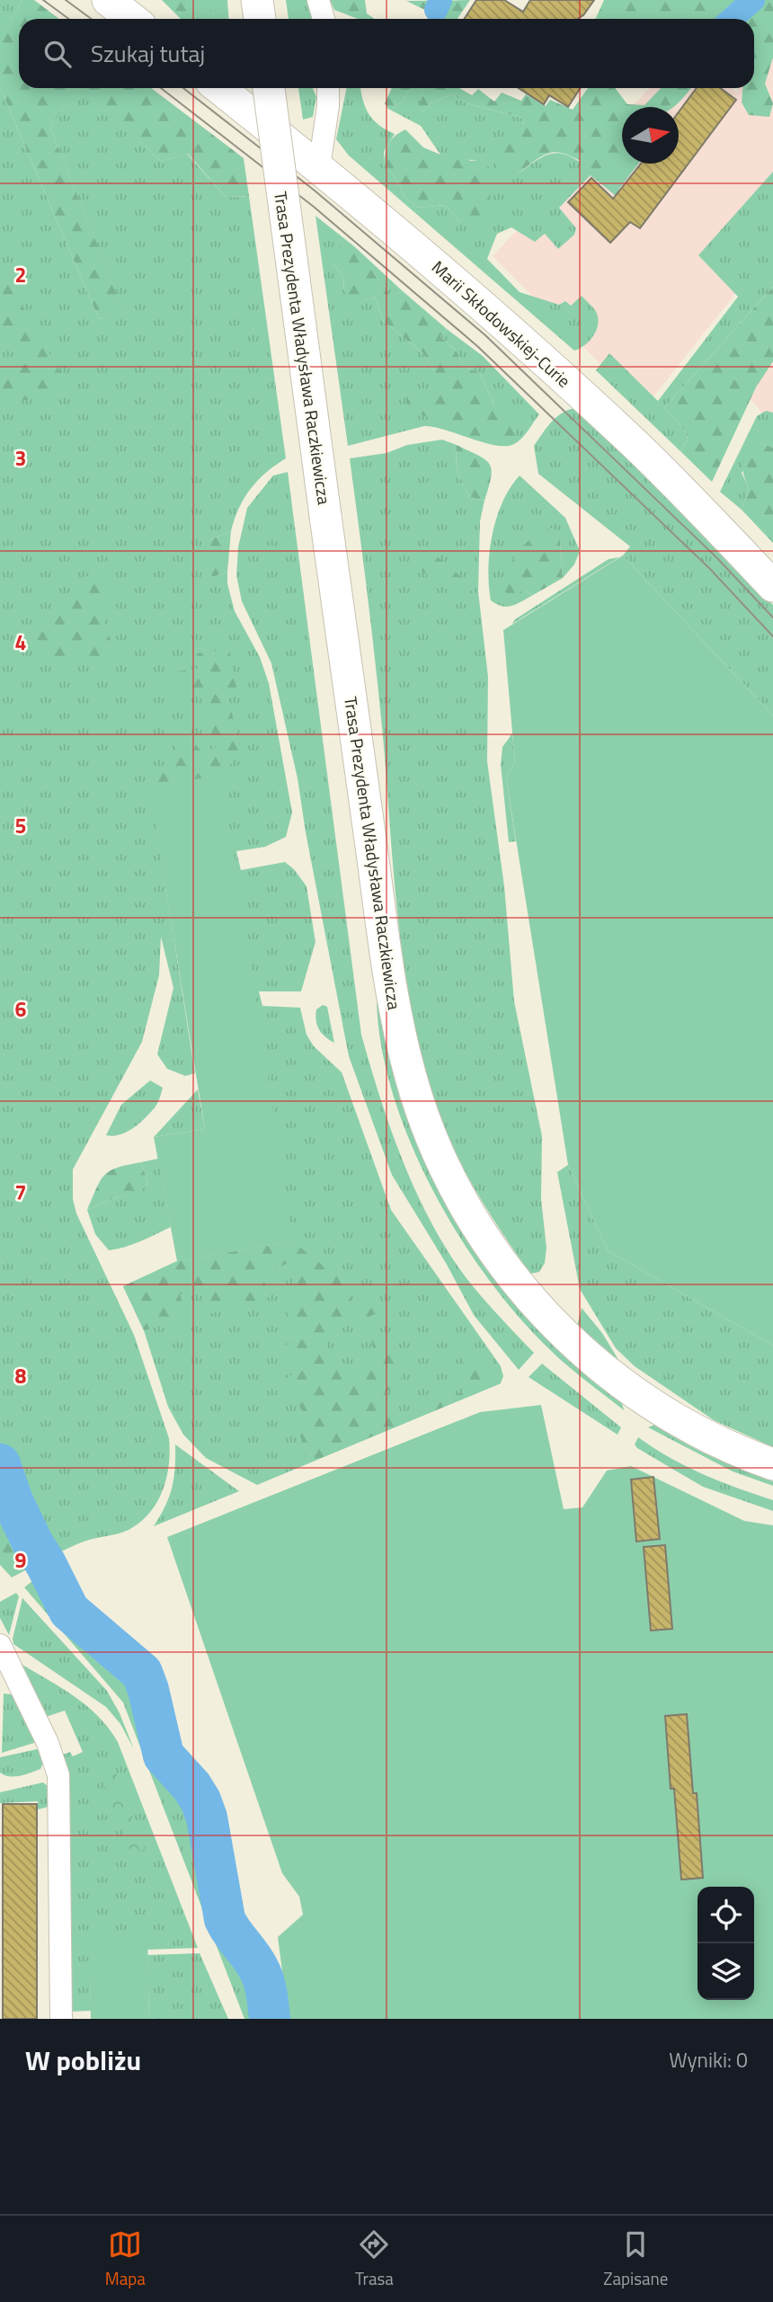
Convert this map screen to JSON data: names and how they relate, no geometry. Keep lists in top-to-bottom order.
{
  "streets": {
    "main road": ["Marii Skłodowskiej-Curie", "Trasa Prezydenta Władysława Raczkiewicza"]
  },
  "north": "right",
  "page": {
    "search": "Szukaj tutaj",
    "heading": ["W pobliżu", "Wyniki: 0"],
    "nav": ["Mapa", "Trasa", "Zapisane"]
  },
  "grid": {
    "rows": [
      "2",
      "3",
      "4",
      "5",
      "6",
      "7",
      "8",
      "9"
    ]
  }
}
